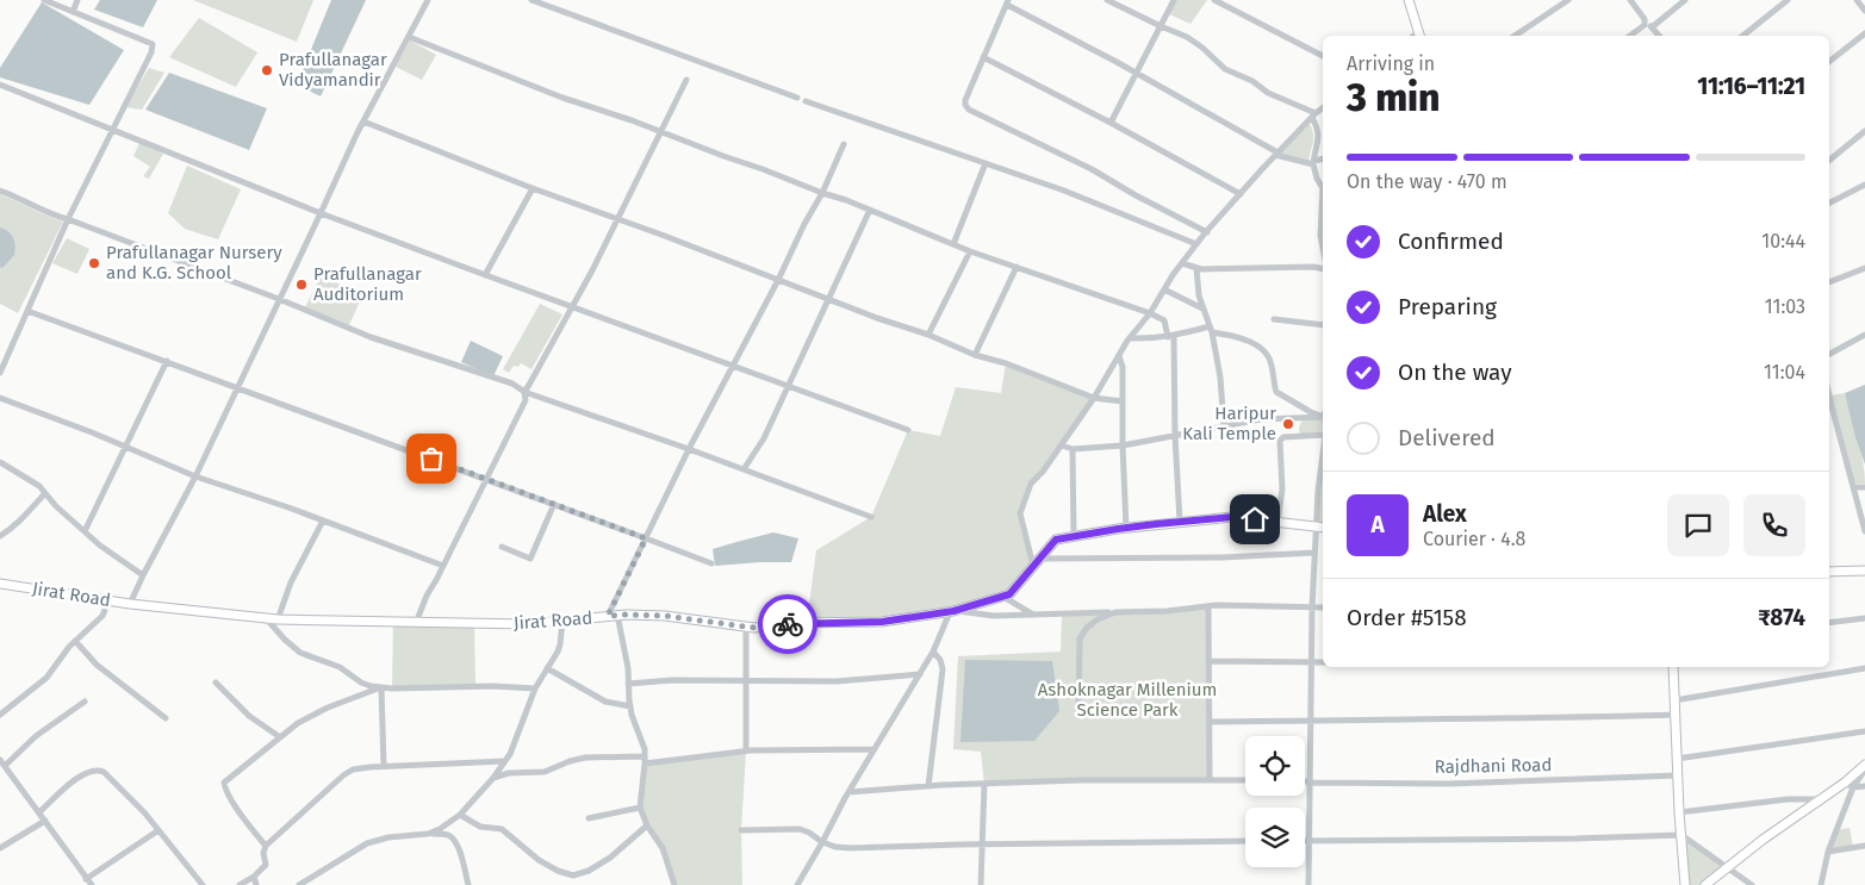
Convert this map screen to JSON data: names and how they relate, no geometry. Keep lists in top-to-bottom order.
{
  "streets": {
    "main road": ["Jirat Road"],
    "street": ["Rajdhani Road"]
  },
  "parks": ["Ashoknagar Millenium Science Park"],
  "places": [
    "Prafullanagar Vidyamandir",
    "Prafullanagar Nursery and K.G. School",
    "Prafullanagar Auditorium",
    "Haripur Kali Temple"
  ],
  "page": {
    "heading": ["3 min", "Arriving in", "11:16–11:21"],
    "panel": [
      "Alex",
      "Courier · 4.8",
      "Order #5158",
      "₹874"
    ],
    "bar": "On the way · 470 m",
    "list": [
      ["Confirmed", "10:44"],
      ["Preparing", "11:03"],
      ["On the way", "11:04"],
      "Delivered"
    ],
    "round": "A"
  }
}
